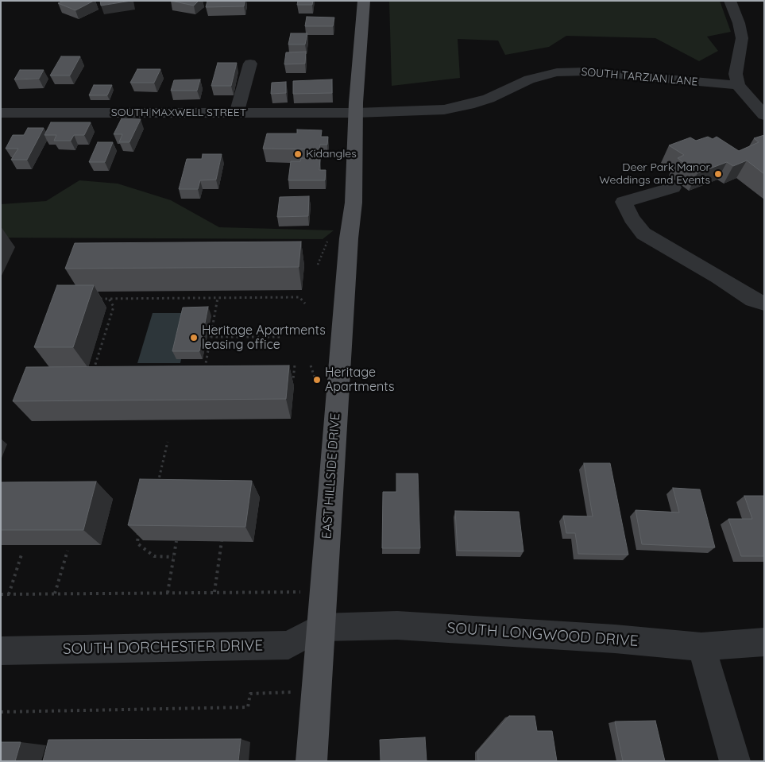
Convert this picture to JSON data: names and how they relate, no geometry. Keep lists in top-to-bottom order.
{
  "streets": {
    "main road": ["EAST HILLSIDE DRIVE"],
    "street": [
      "SOUTH TARZIAN LANE",
      "SOUTH MAXWELL STREET",
      "SOUTH LONGWOOD DRIVE",
      "SOUTH DORCHESTER DRIVE"
    ]
  },
  "crossings": [
    ["SOUTH TARZIAN LANE", "SOUTH MAXWELL STREET"],
    ["SOUTH TARZIAN LANE", "EAST HILLSIDE DRIVE"],
    ["SOUTH MAXWELL STREET", "EAST HILLSIDE DRIVE"],
    ["EAST HILLSIDE DRIVE", "SOUTH LONGWOOD DRIVE"],
    ["EAST HILLSIDE DRIVE", "SOUTH DORCHESTER DRIVE"],
    ["SOUTH LONGWOOD DRIVE", "SOUTH DORCHESTER DRIVE"]
  ],
  "places": [
    "Kidangles",
    "Deer Park Manor Weddings and Events",
    "Heritage Apartments leasing office",
    "Heritage Apartments"
  ]
}
